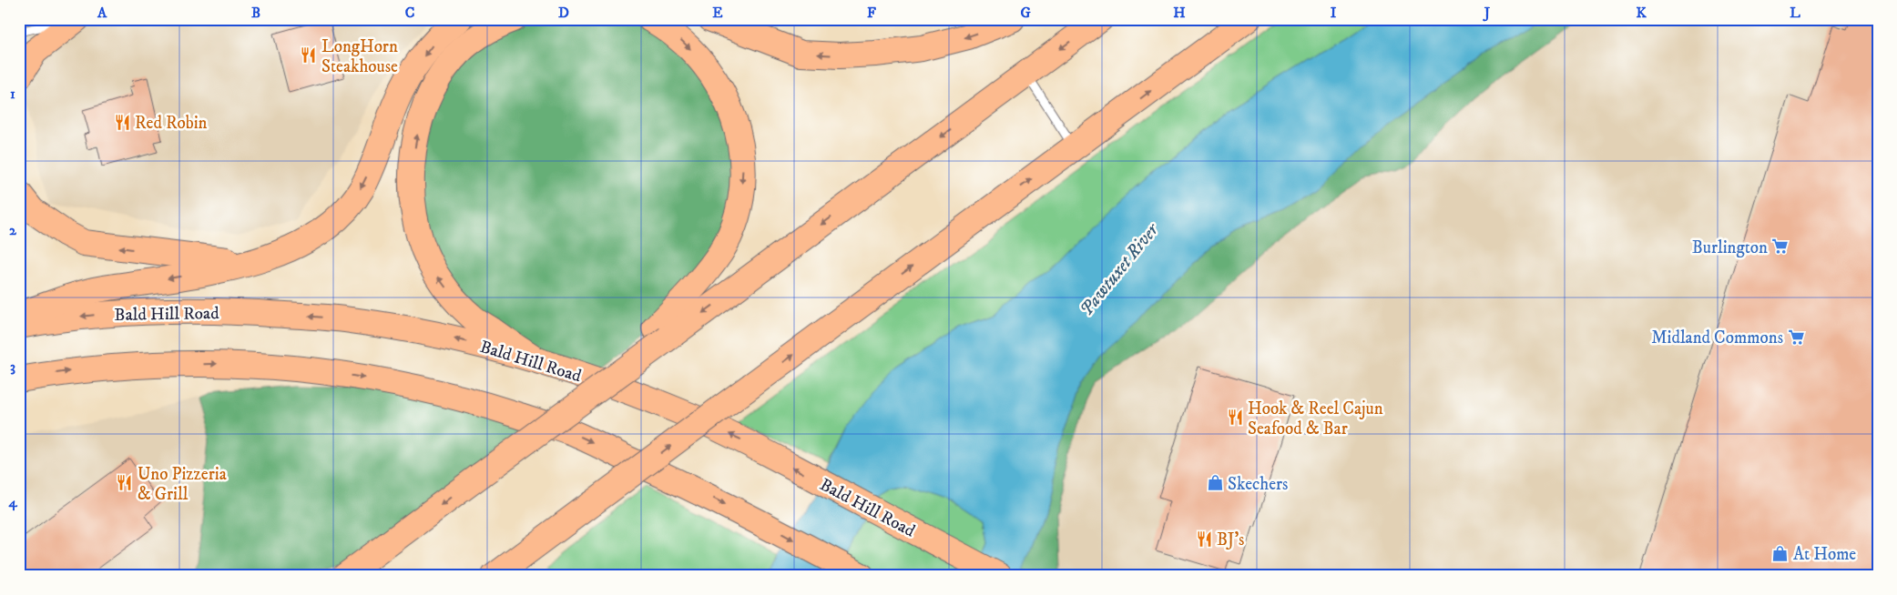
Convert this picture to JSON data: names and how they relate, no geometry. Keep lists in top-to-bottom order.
{
  "streets": {
    "main road": ["Bald Hill Road"]
  },
  "water": ["Pawtuxet River"],
  "places": {
    "restaurant": [
      "LongHorn Steakhouse",
      "Red Robin",
      "Hook & Reel Cajun Seafood & Bar",
      "Uno Pizzeria & Grill",
      "BJ's"
    ],
    "supermarket": ["Burlington", "Midland Commons"],
    "shop": ["Skechers", "At Home"]
  },
  "grid": {
    "columns": [
      "A",
      "B",
      "C",
      "D",
      "E",
      "F",
      "G",
      "H",
      "I",
      "J",
      "K",
      "L"
    ],
    "rows": [
      "1",
      "2",
      "3",
      "4"
    ]
  }
}
